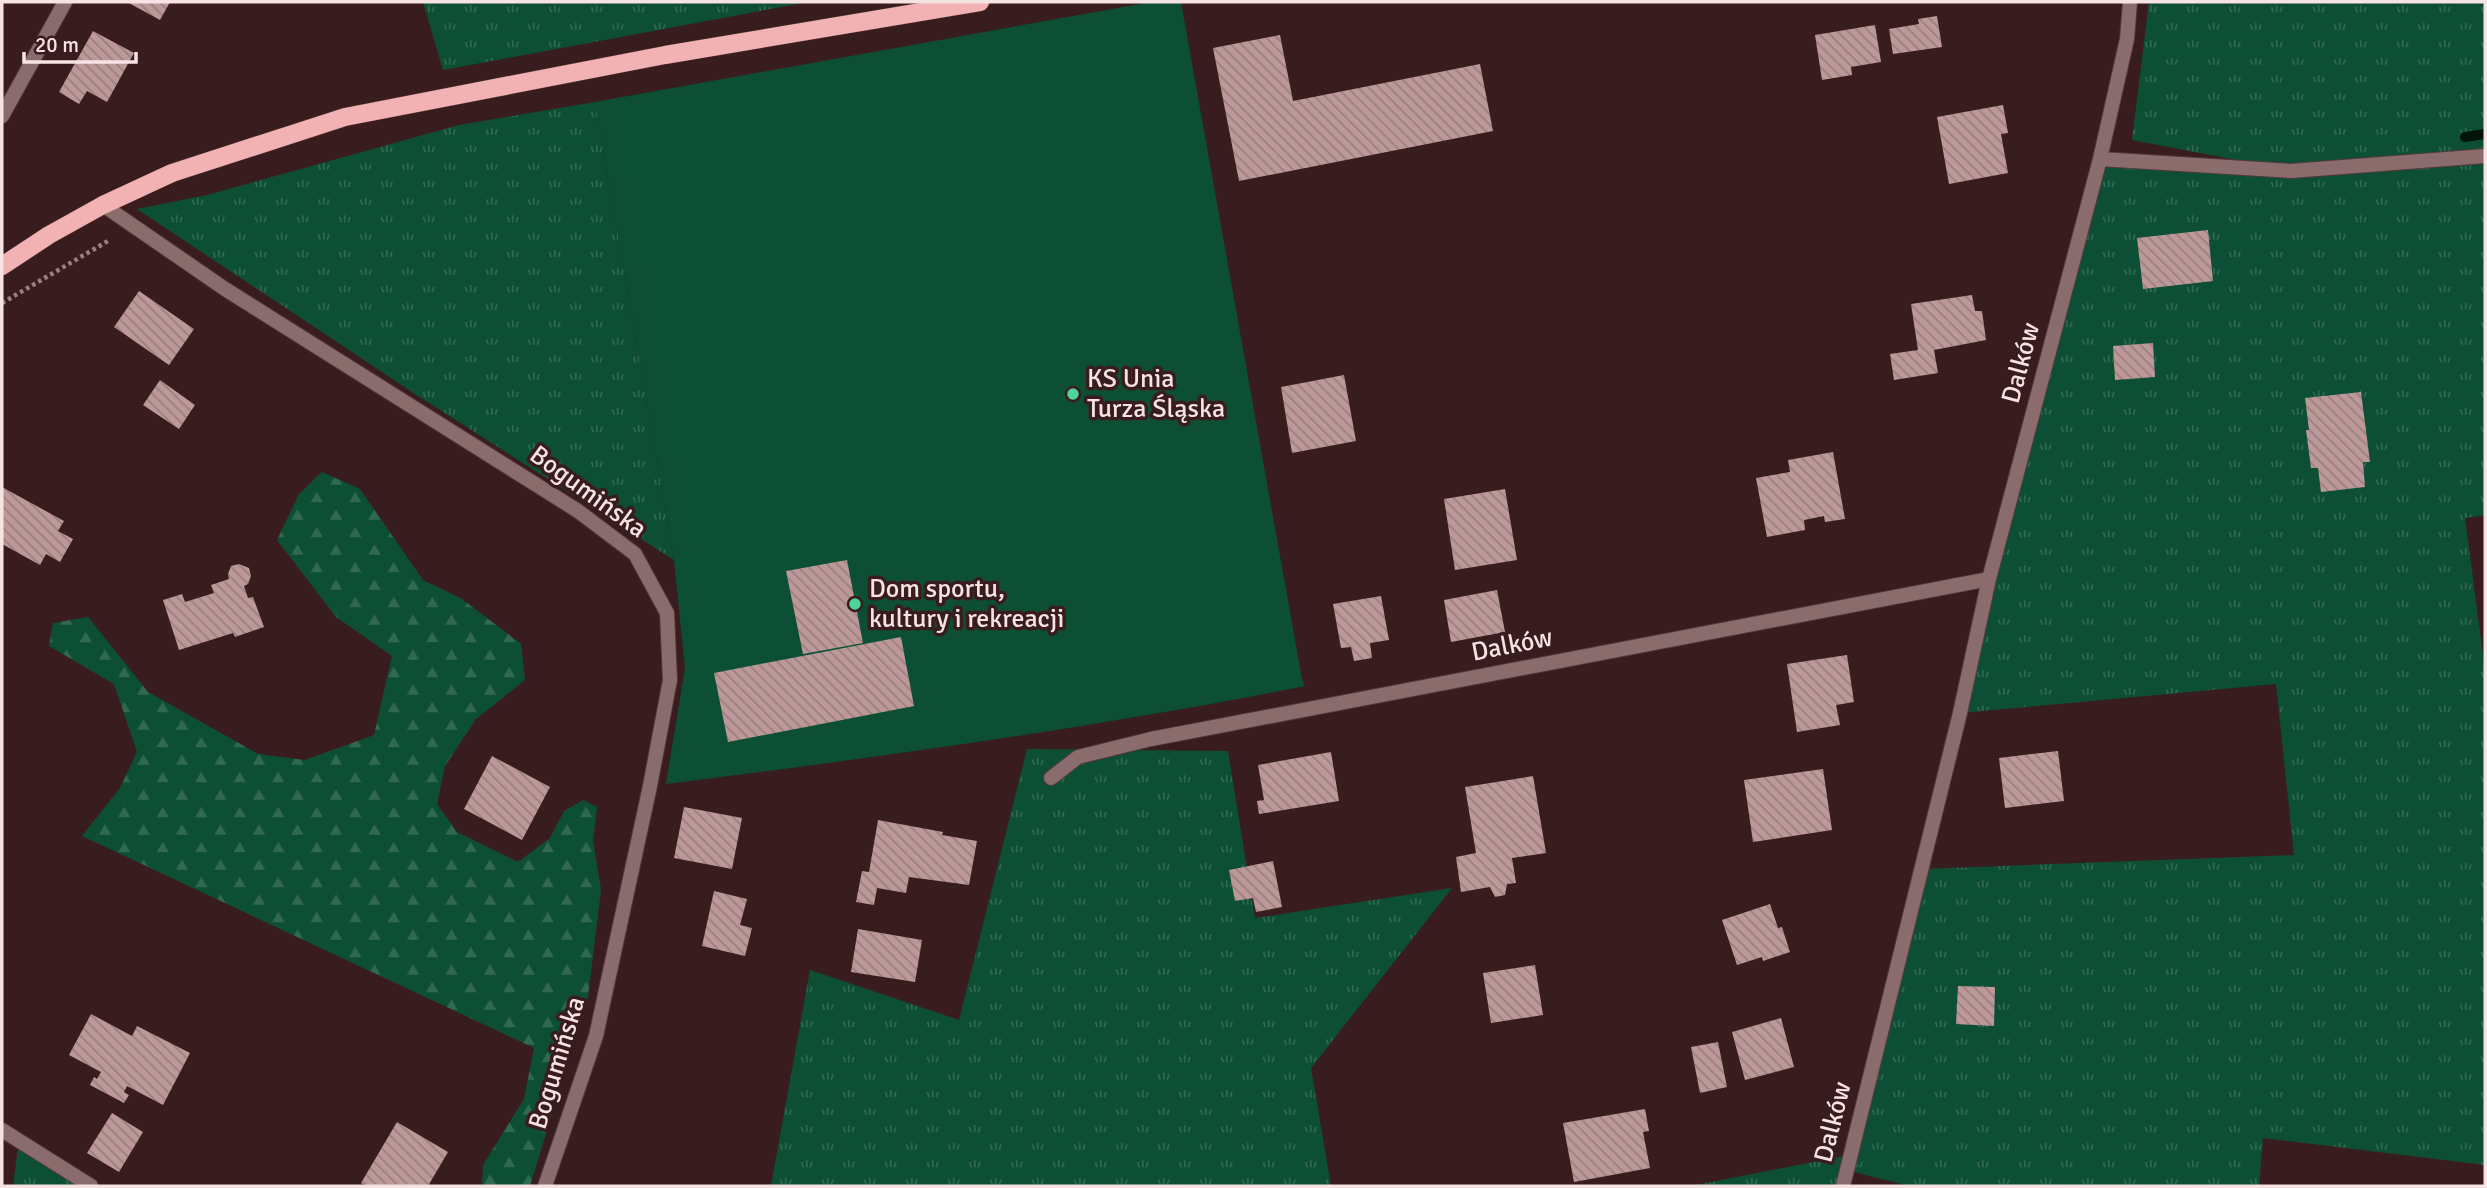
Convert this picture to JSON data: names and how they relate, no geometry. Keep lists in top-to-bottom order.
{
  "streets": {
    "street": ["Dalków", "Bogumińska"]
  },
  "places": ["KS Unia Turza Śląska", "Dom sportu, kultury i rekreacji"],
  "scale_bar": "20 m"
}
